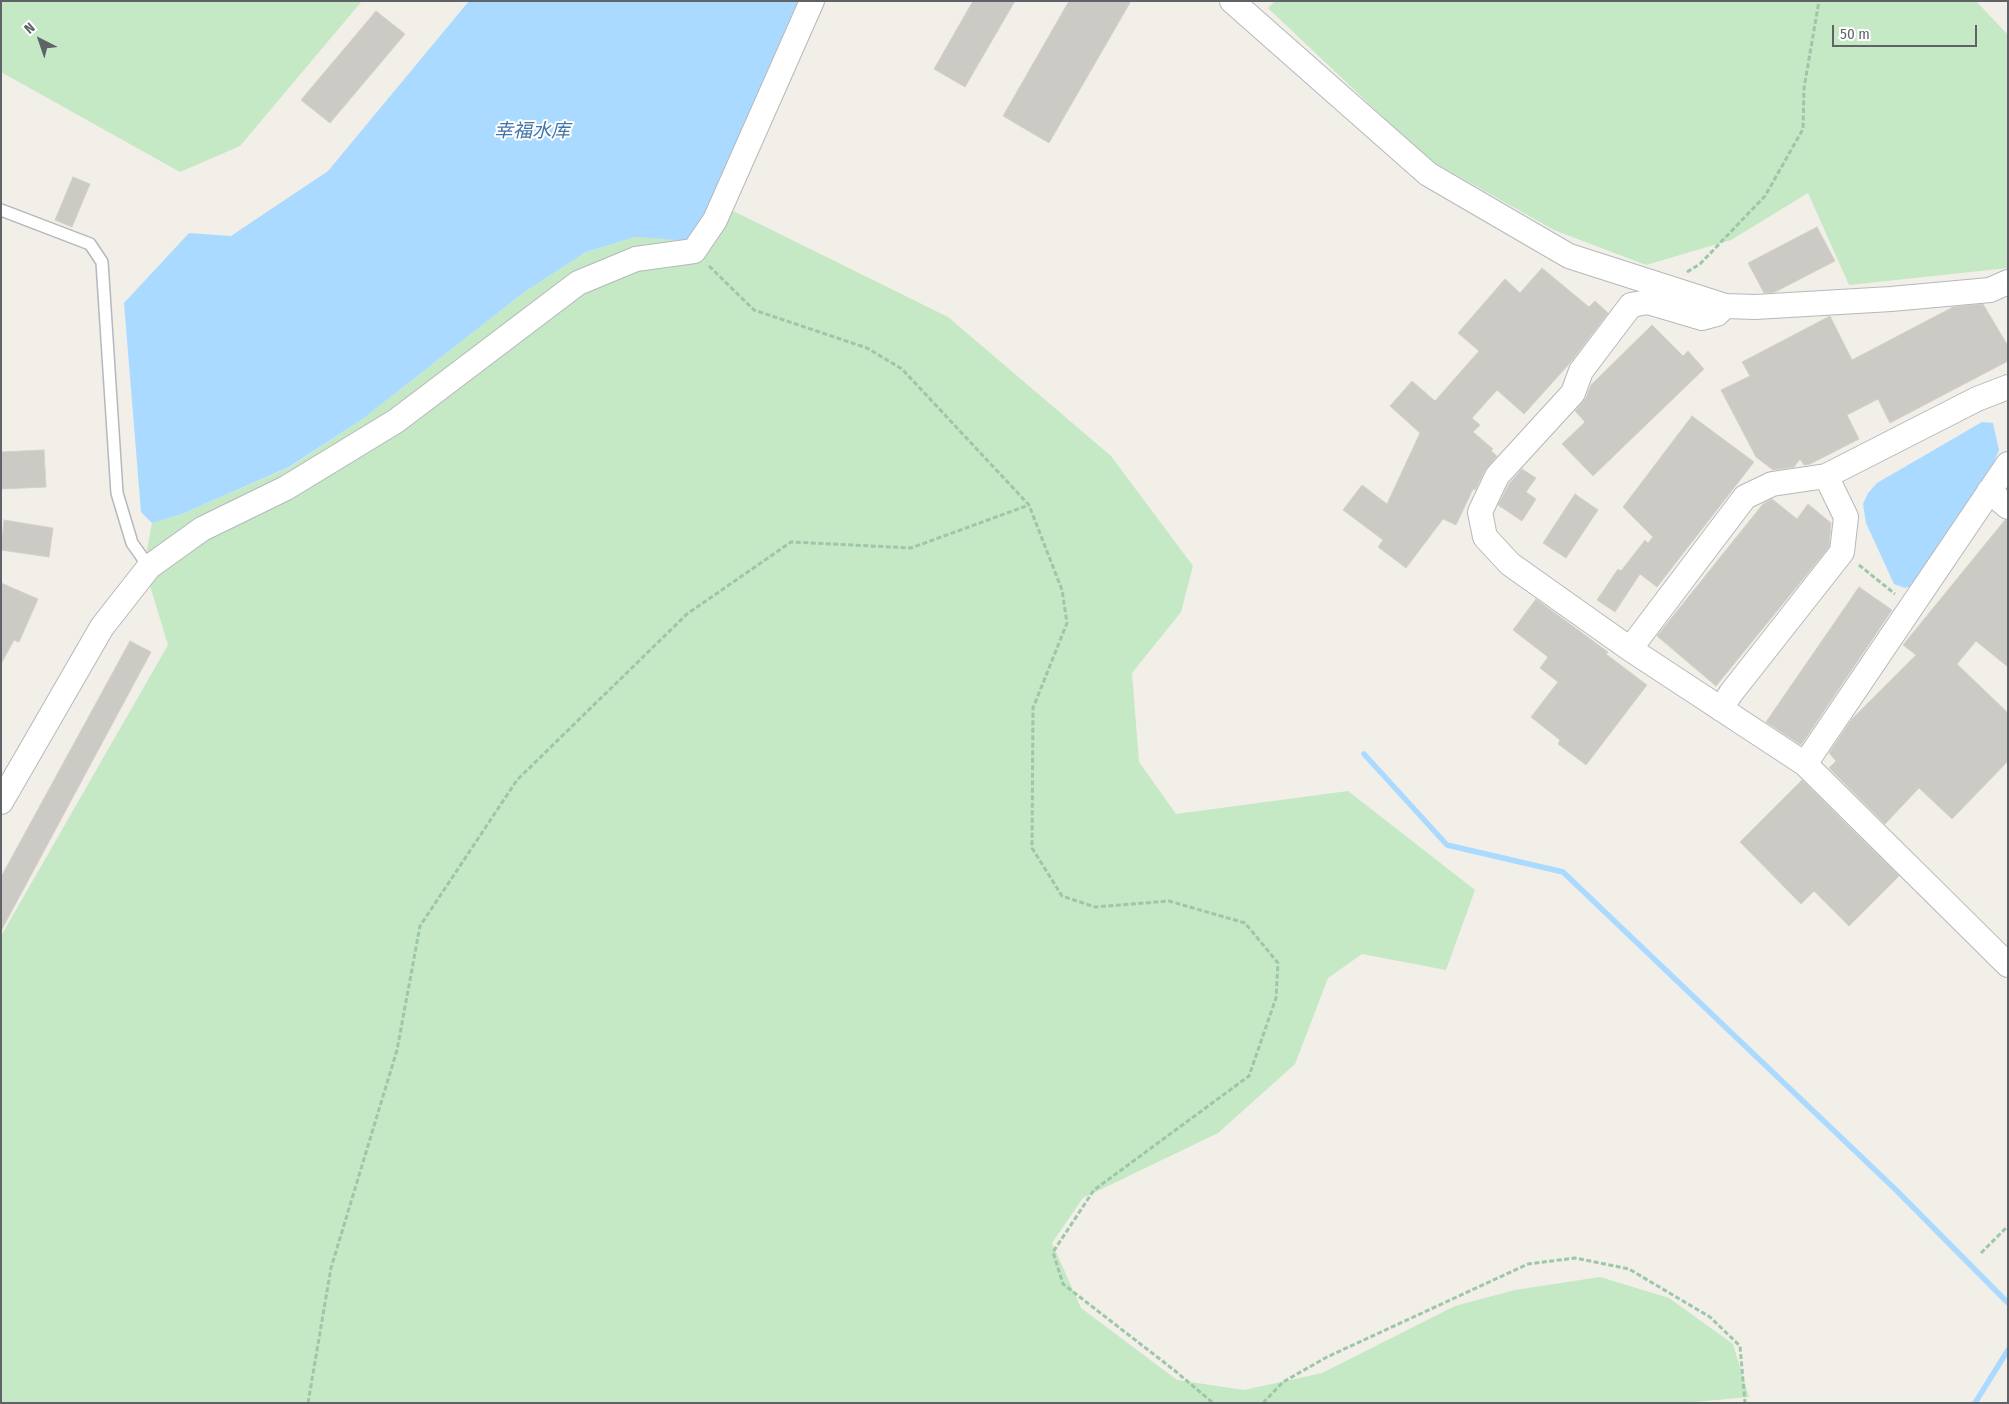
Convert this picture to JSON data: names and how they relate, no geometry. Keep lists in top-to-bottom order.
{
  "water": ["幸福水库"],
  "scale_bar": "50 m",
  "north": "top left"
}
